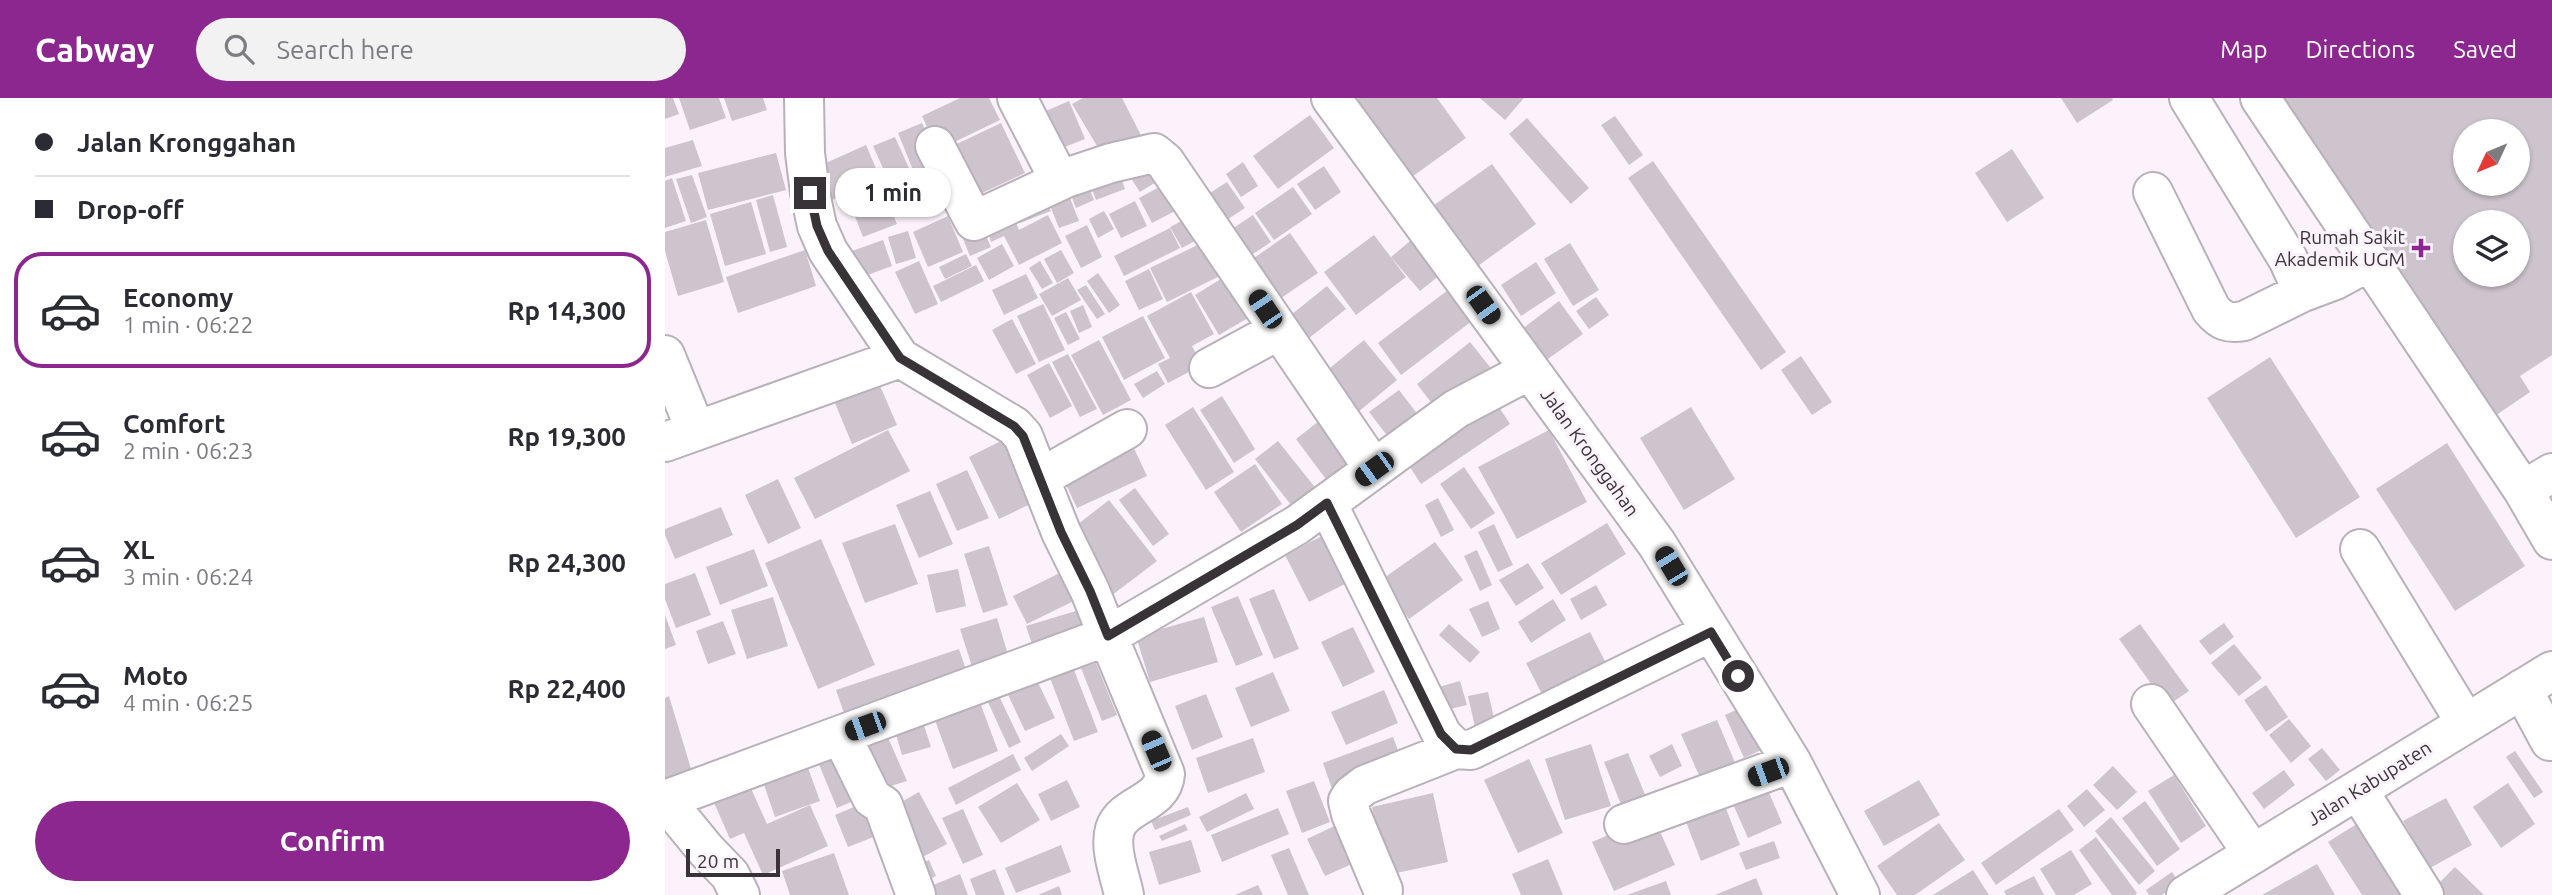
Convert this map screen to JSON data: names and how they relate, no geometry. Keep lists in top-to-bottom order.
{
  "streets": {
    "street": ["Jalan Kronggahan", "Jalan Kabupaten"]
  },
  "places": {
    "health": ["Rumah Sakit Akademik UGM"]
  },
  "scale_bar": "20 m",
  "north": "bottom left",
  "page": {
    "header": "Cabway",
    "search": "Search here",
    "nav": ["Map", "Directions", "Saved"],
    "banner": ["Jalan Kronggahan", "Drop-off"],
    "bubble": "1 min",
    "list": [
      {
        "name": "Economy",
        "note": "1 min · 06:22",
        "value": "Rp 14,300"
      },
      {
        "name": "Comfort",
        "note": "2 min · 06:23",
        "value": "Rp 19,300"
      },
      {
        "name": "XL",
        "note": "3 min · 06:24",
        "value": "Rp 24,300"
      },
      {
        "name": "Moto",
        "note": "4 min · 06:25",
        "value": "Rp 22,400"
      }
    ],
    "buttons": "Confirm",
    "scale": "20 m"
  }
}
